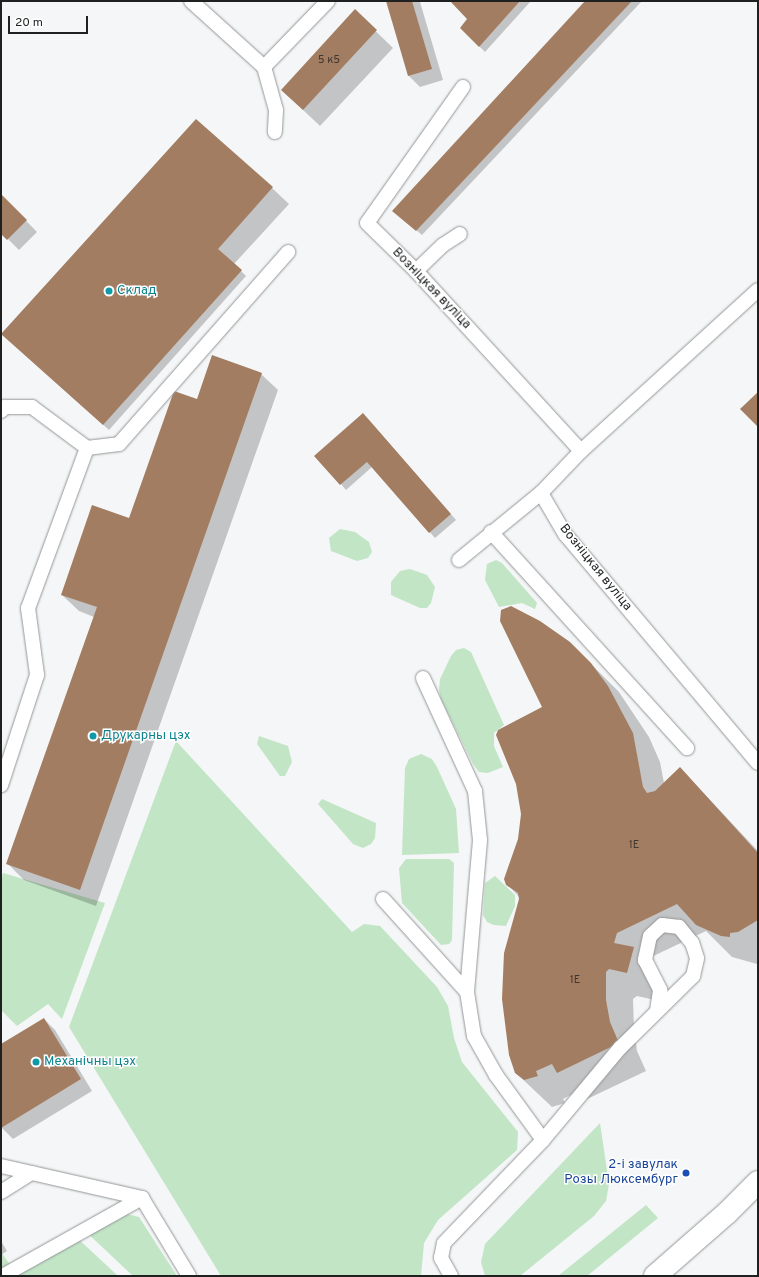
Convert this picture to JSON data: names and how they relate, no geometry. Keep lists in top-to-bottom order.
{
  "streets": {
    "lane": ["Возніцкая вуліца"]
  },
  "places": [
    "Склад",
    "Друкарны цэх",
    "Механічны цэх",
    "2-і завулак Розы Люксембург"
  ],
  "house_numbers": ["5 к5", "1Е", "1Е"],
  "scale_bar": "20 m"
}
